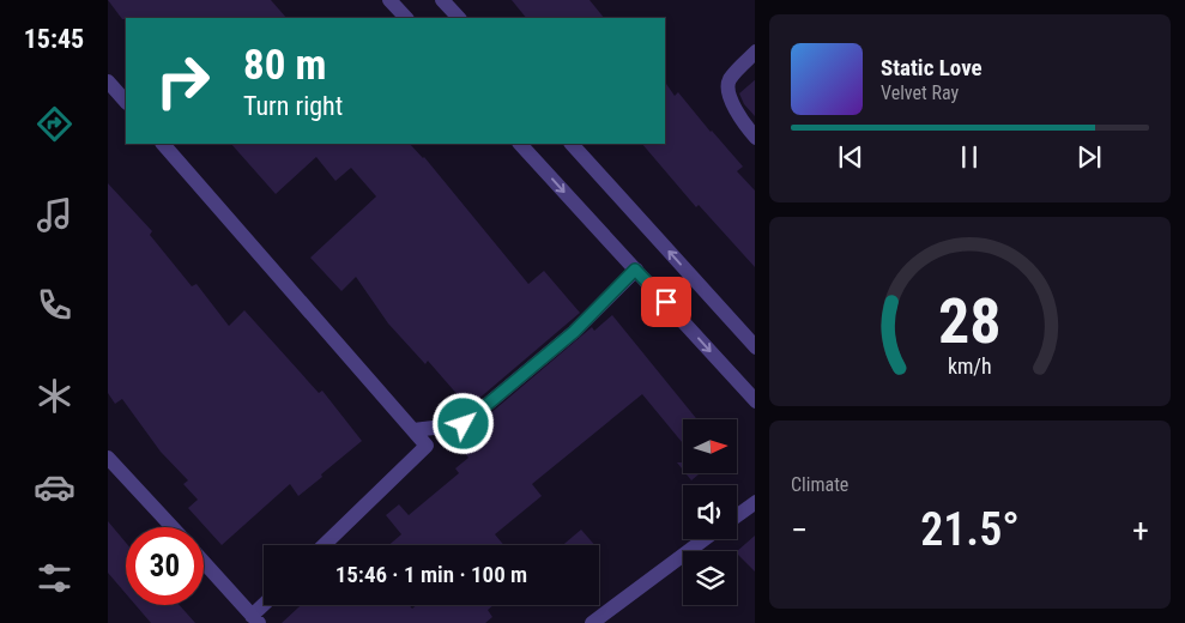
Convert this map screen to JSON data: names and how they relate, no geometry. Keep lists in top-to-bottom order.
{
  "north": "right",
  "page": {
    "tabs": "15:45",
    "turn": ["80 m", "Turn right"],
    "song": ["Static Love", "Velvet Ray"],
    "tile": "Climate",
    "heat": ["−", "21.5°", "+"],
    "limit": "30",
    "trip": "15:46 · 1 min · 100 m",
    "gauge": ["28", "km/h"]
  }
}
